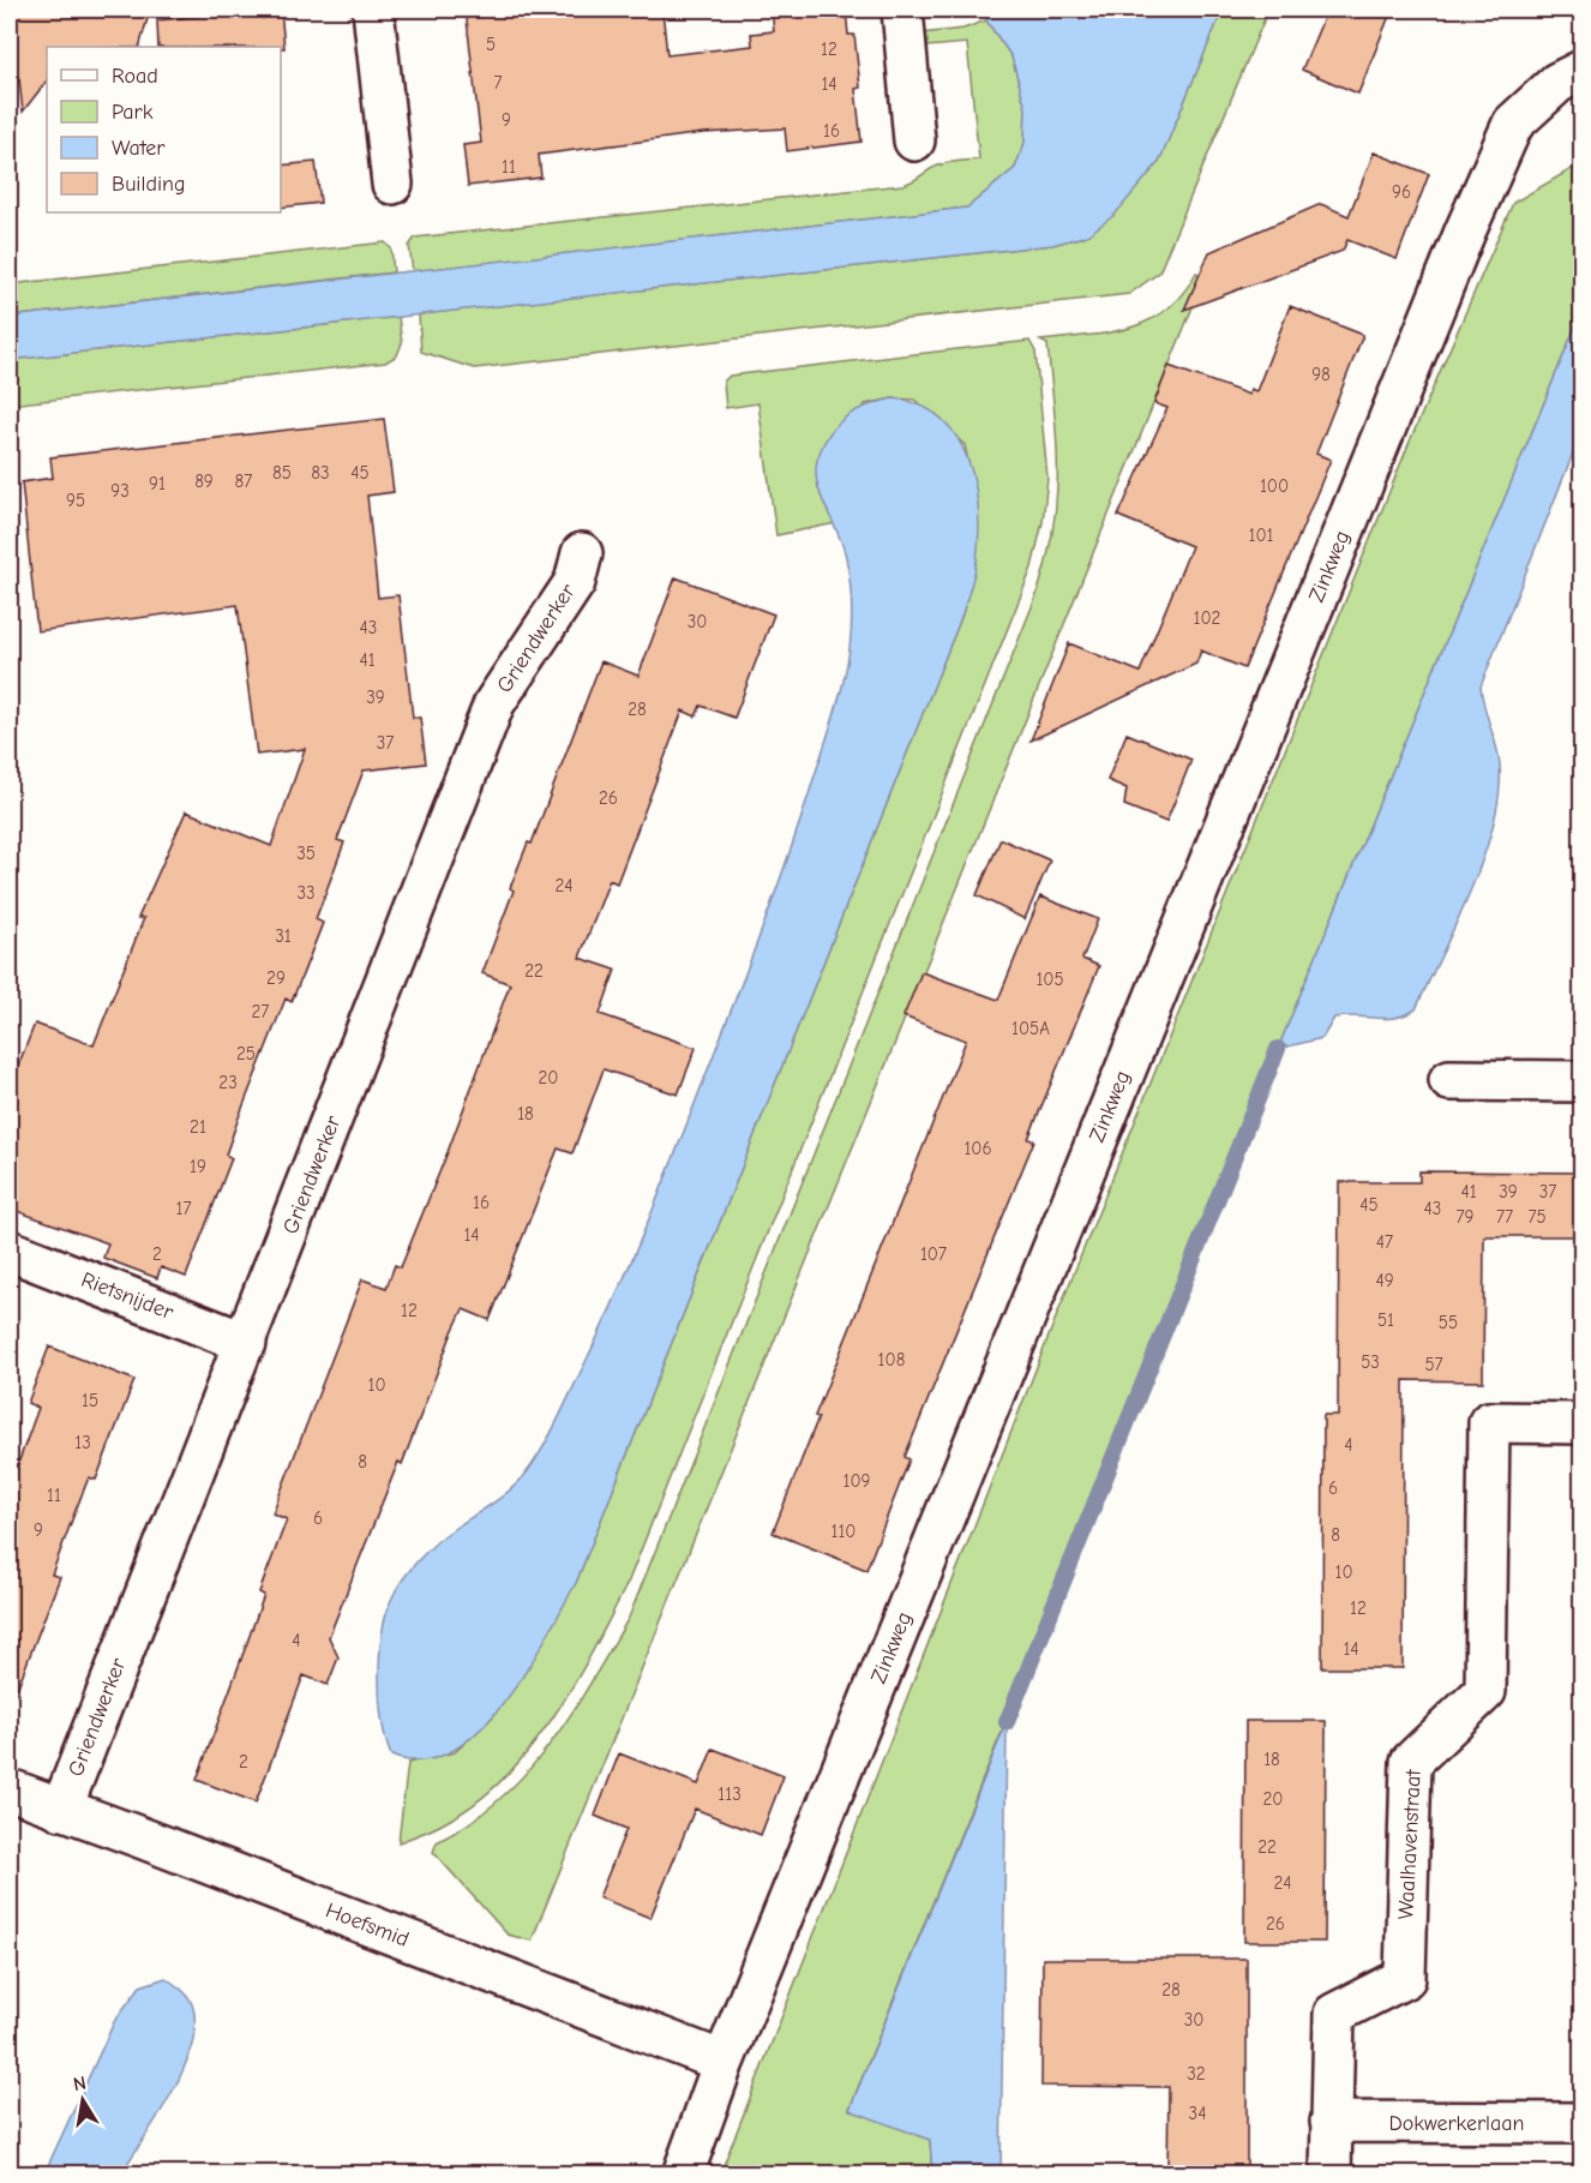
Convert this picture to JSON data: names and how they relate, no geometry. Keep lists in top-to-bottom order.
{
  "streets": {
    "street": [
      "Zinkweg",
      "Griendwerker",
      "Rietsnijder",
      "Waalhavenstraat",
      "Hoefsmid",
      "Dokwerkerlaan"
    ]
  },
  "crossings": [
    ["Zinkweg", "Hoefsmid"],
    ["Griendwerker", "Rietsnijder"],
    ["Griendwerker", "Hoefsmid"],
    ["Waalhavenstraat", "Dokwerkerlaan"]
  ],
  "house_numbers": [
    "5",
    "12",
    "7",
    "14",
    "9",
    "16",
    "11",
    "96",
    "98",
    "85",
    "83",
    "45",
    "89",
    "87",
    "91",
    "100",
    "93",
    "95",
    "101",
    "102",
    "30",
    "43",
    "41",
    "39",
    "28",
    "37",
    "26",
    "35",
    "24",
    "33",
    "31",
    "22",
    "29",
    "105",
    "27",
    "105A",
    "25",
    "20",
    "23",
    "18",
    "21",
    "106",
    "19",
    "41",
    "39",
    "37",
    "16",
    "45",
    "17",
    "43",
    "79",
    "77",
    "75",
    "14",
    "47",
    "2",
    "107",
    "49",
    "12",
    "51",
    "55",
    "108",
    "53",
    "57",
    "10",
    "15",
    "13",
    "4",
    "8",
    "109",
    "6",
    "11",
    "6",
    "9",
    "110",
    "8",
    "10",
    "12",
    "4",
    "14",
    "18",
    "2",
    "113",
    "20",
    "22",
    "24",
    "26",
    "28",
    "30",
    "32",
    "34"
  ],
  "legend": [
    "Road",
    "Park",
    "Water",
    "Building"
  ],
  "north": "top"
}
